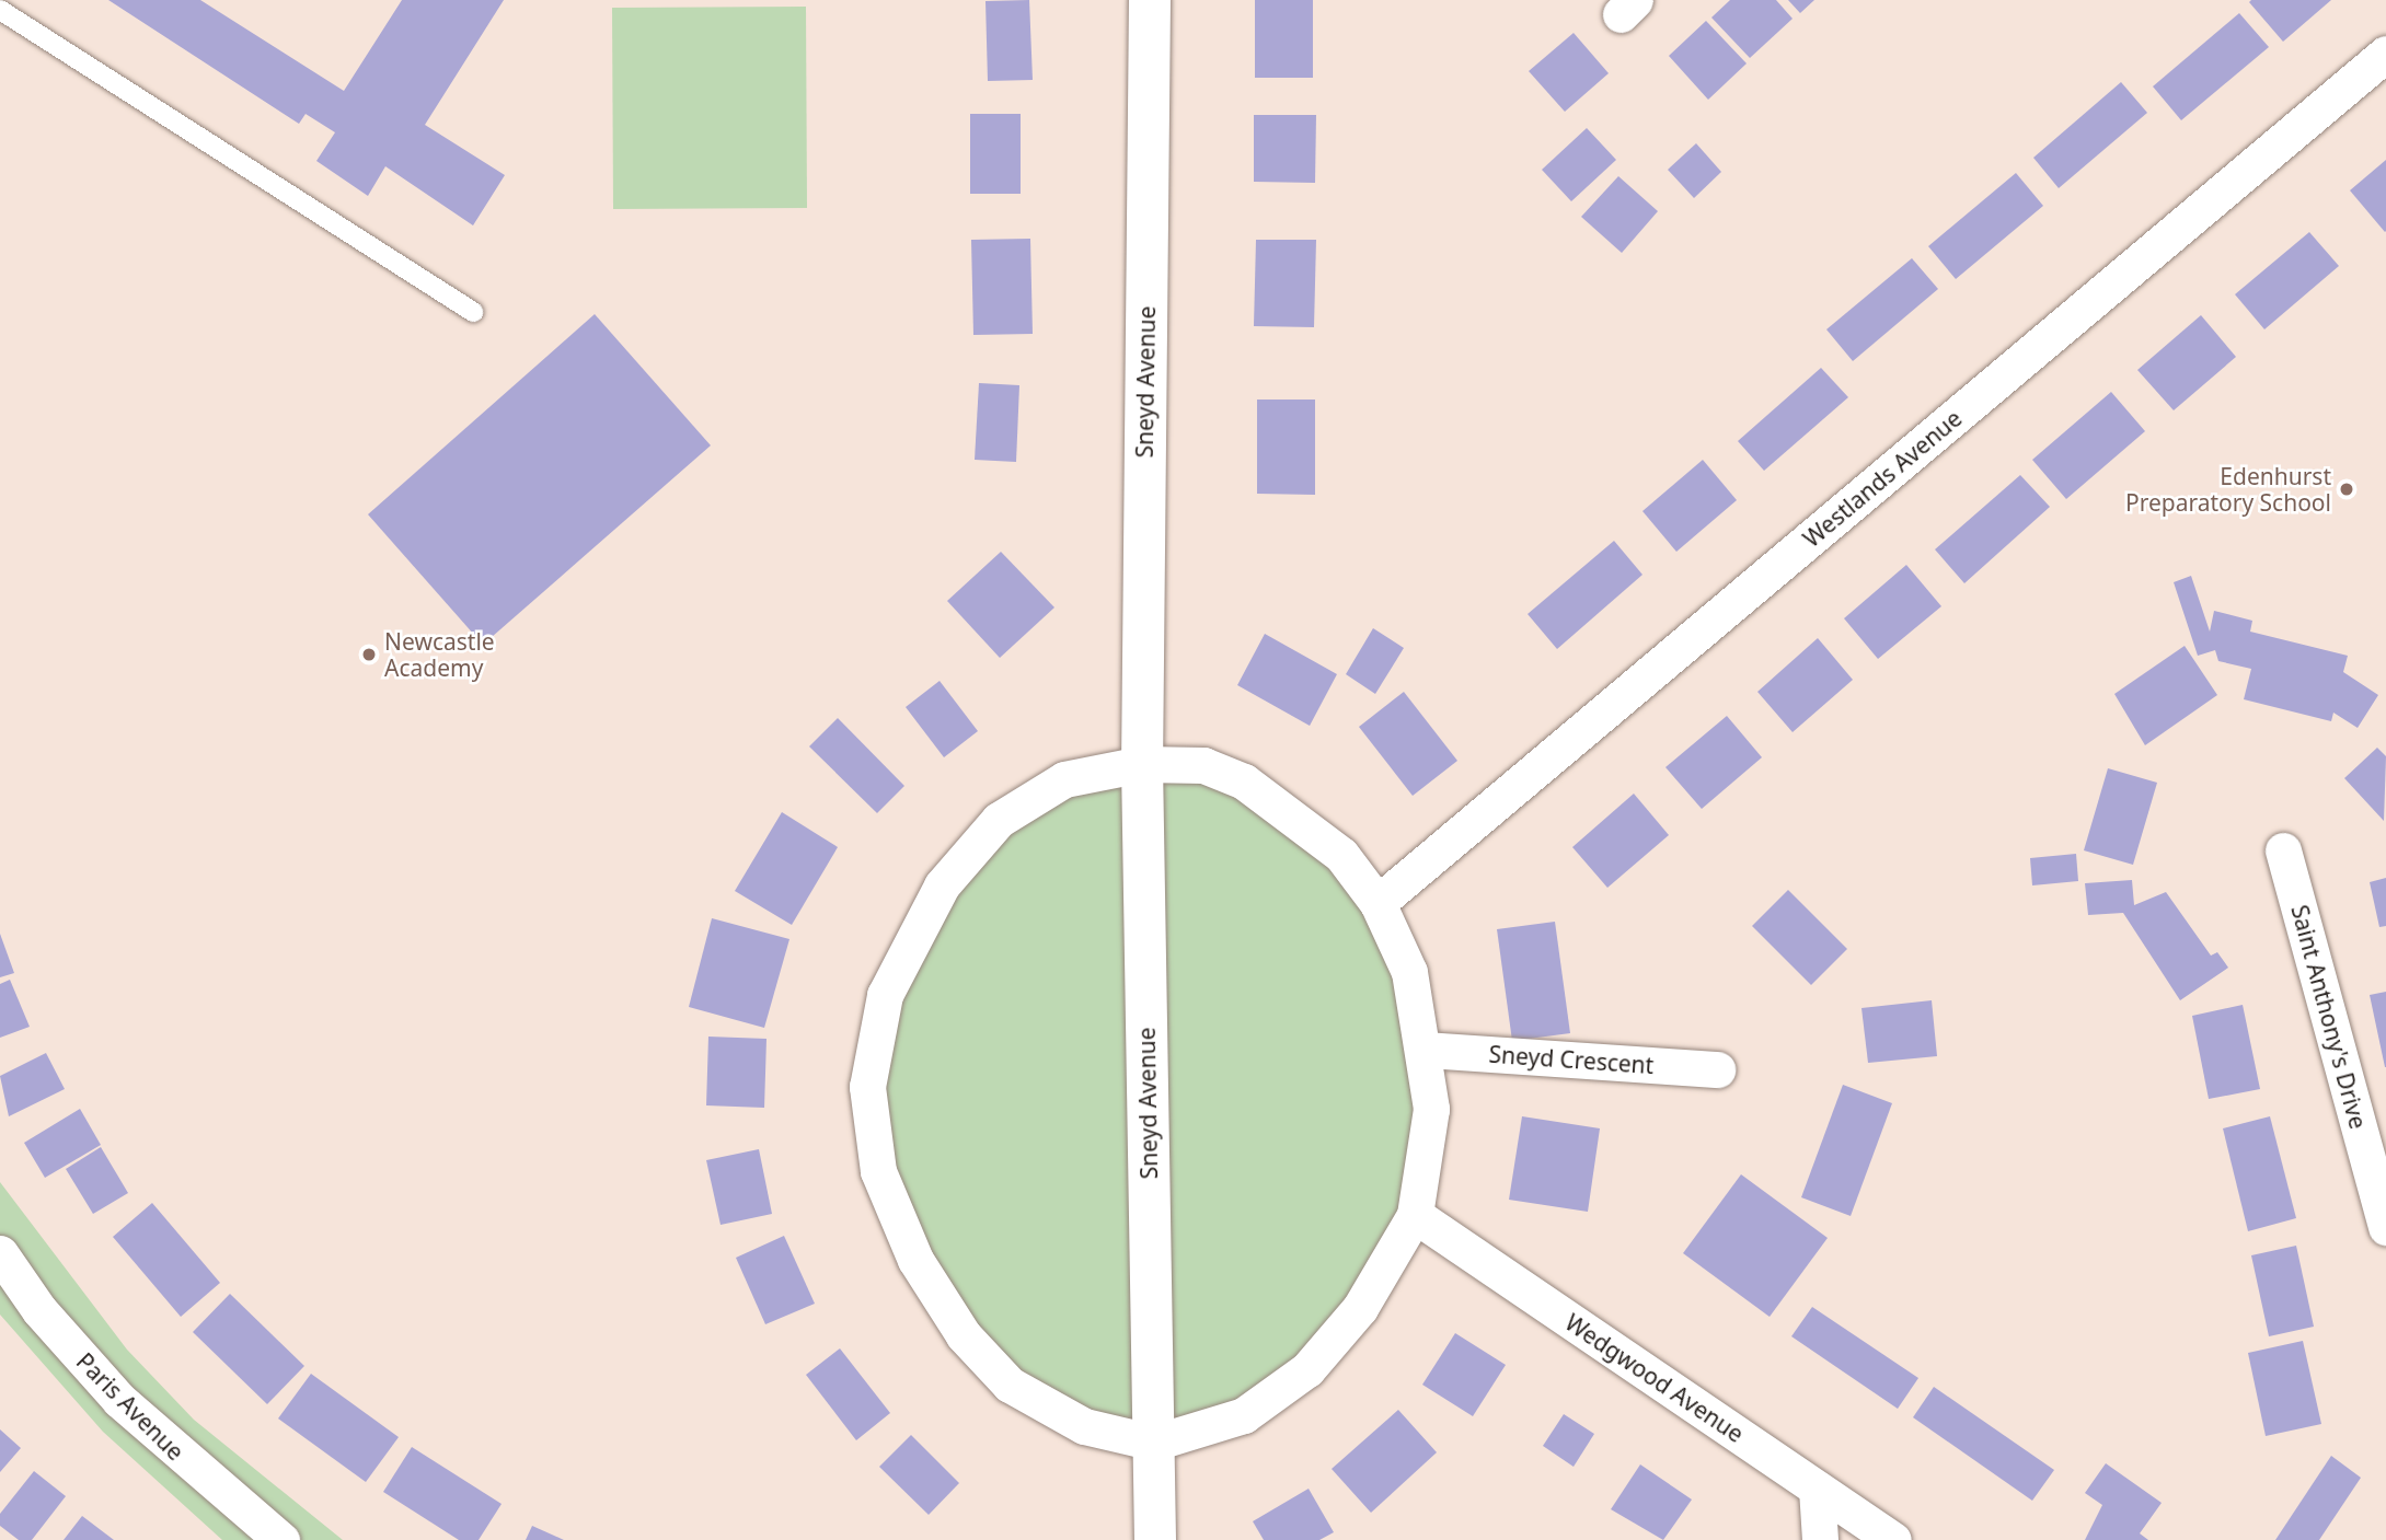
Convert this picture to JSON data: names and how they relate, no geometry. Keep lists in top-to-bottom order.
{
  "streets": {
    "street": [
      "Sneyd Avenue",
      "Westlands Avenue",
      "Saint Anthony's Drive",
      "Sneyd Crescent",
      "Wedgwood Avenue",
      "Paris Avenue"
    ]
  },
  "places": ["Edenhurst Preparatory School", "Newcastle Academy"]
}
